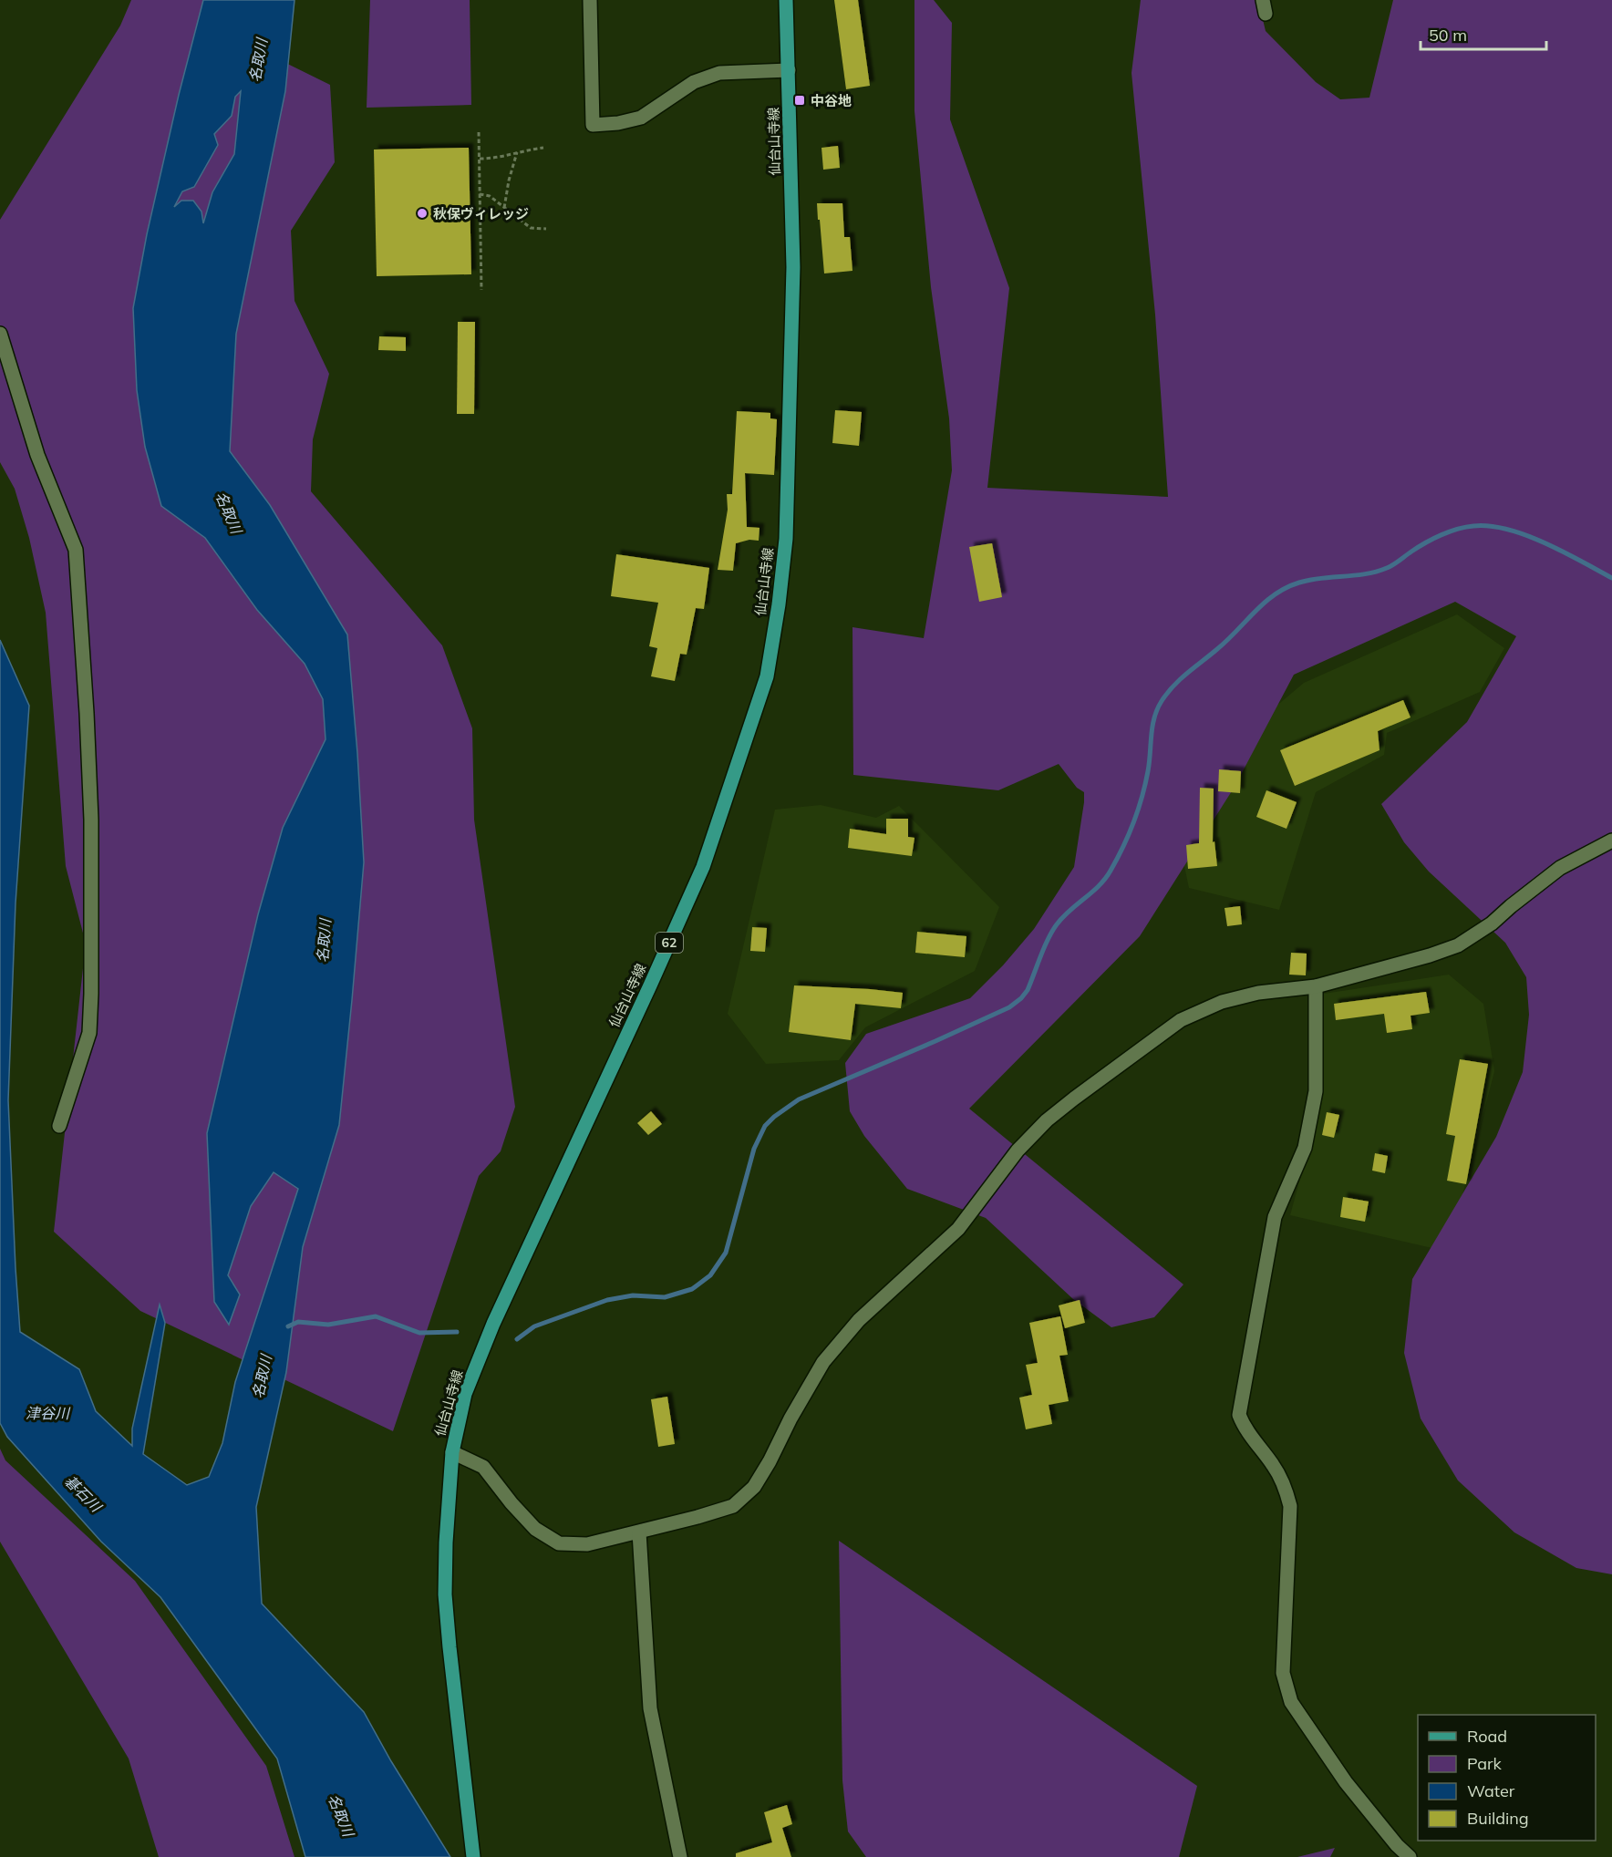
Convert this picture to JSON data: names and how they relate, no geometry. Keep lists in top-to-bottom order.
{
  "streets": {
    "main road": ["仙台山寺線", "62"]
  },
  "water": ["名取川", "津谷川", "碁石川"],
  "places": {
    "transit": ["中谷地"],
    "other": ["秋保ヴィレッジ"]
  },
  "legend": [
    "Road",
    "Park",
    "Water",
    "Building"
  ],
  "scale_bar": "50 m"
}
